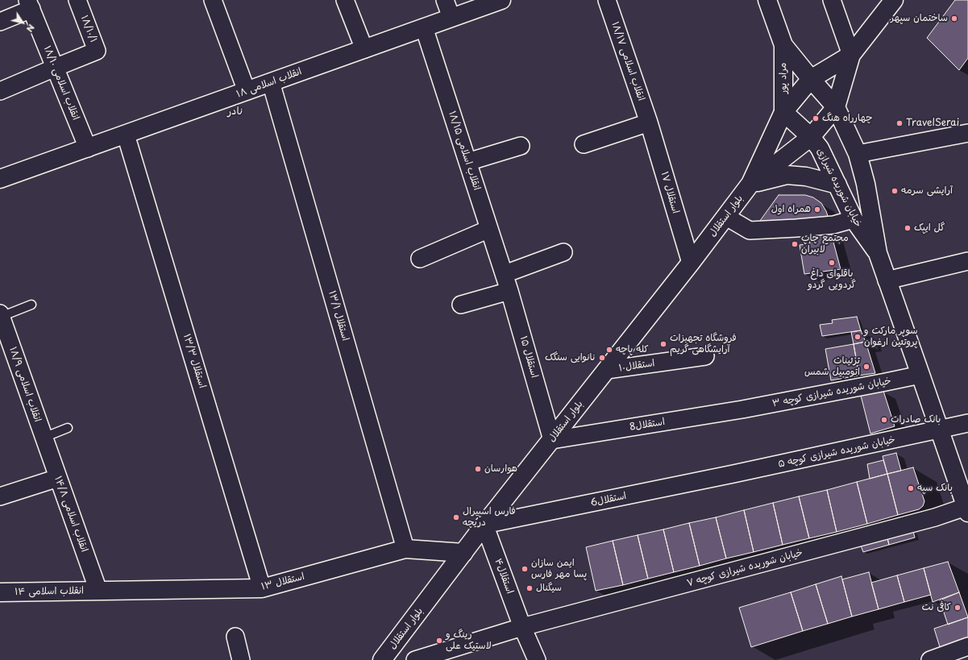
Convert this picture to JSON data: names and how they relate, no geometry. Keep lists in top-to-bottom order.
{
  "streets": {
    "main road": [
      "مراد پور",
      "۱۸ انقلاب اسلامی",
      "خیابان شوریده شیرازی",
      "بلوار استقلال",
      "۱۳ استقلال",
      "۱۴ انقلاب اسلامی"
    ],
    "street": [
      "۱۸/۱۰/۱",
      "۱۸/۱۷ انقلاب اسلامی",
      "۱۸/۱۰ انقلاب اسلامی",
      "۱۸/۱۵ انقلاب اسلامی",
      "۱۷ استقلال",
      "۱۳/۱ استقلال",
      "۱۵ استقلال",
      "۱۳/۳ استقلال",
      "استقلال۱۰",
      "۱۸/۹ انقلاب اسلامی",
      "خیابان شوریده شیرازی کوچه ۳",
      "استقلال8",
      "خیابان شوریده شیرازی کوچه ۵",
      "استقلال6",
      "۱۴/۸ انقلاب اسلامی",
      "خیابان شوریده شیرازی کوچه ۷",
      "استقلال۴"
    ]
  },
  "crossings": [
    ["۱۸/۱۰/۱", "۱۸/۱۰ انقلاب اسلامی"],
    ["۱۸/۱۷ انقلاب اسلامی", "۱۷ استقلال"],
    ["مراد پور", "خیابان شوریده شیرازی"],
    ["مراد پور", "بلوار استقلال"],
    ["۱۸/۱۰ انقلاب اسلامی", "۱۸ انقلاب اسلامی"],
    ["۱۸ انقلاب اسلامی", "۱۸/۱۵ انقلاب اسلامی"],
    ["۱۸ انقلاب اسلامی", "۱۳/۱ استقلال"],
    ["۱۸ انقلاب اسلامی", "۱۳/۳ استقلال"],
    ["۱۸/۱۵ انقلاب اسلامی", "۱۵ استقلال"],
    ["خیابان شوریده شیرازی", "بلوار استقلال"],
    ["خیابان شوریده شیرازی", "خیابان شوریده شیرازی کوچه ۳"],
    ["خیابان شوریده شیرازی", "خیابان شوریده شیرازی کوچه ۵"],
    ["خیابان شوریده شیرازی", "خیابان شوریده شیرازی کوچه ۷"],
    ["۱۷ استقلال", "بلوار استقلال"],
    ["بلوار استقلال", "۱۵ استقلال"],
    ["بلوار استقلال", "استقلال۱۰"],
    ["بلوار استقلال", "استقلال8"],
    ["بلوار استقلال", "استقلال6"],
    ["بلوار استقلال", "استقلال۴"],
    ["بلوار استقلال", "۱۳ استقلال"],
    ["۱۳/۱ استقلال", "۱۳ استقلال"],
    ["۱۵ استقلال", "استقلال8"],
    ["۱۳/۳ استقلال", "۱۳ استقلال"],
    ["۱۸/۹ انقلاب اسلامی", "۱۴/۸ انقلاب اسلامی"],
    ["خیابان شوریده شیرازی کوچه ۳", "استقلال8"],
    ["خیابان شوریده شیرازی کوچه ۵", "استقلال6"],
    ["استقلال6", "استقلال۴"],
    ["۱۴/۸ انقلاب اسلامی", "۱۳ استقلال"],
    ["۱۴/۸ انقلاب اسلامی", "۱۴ انقلاب اسلامی"],
    ["خیابان شوریده شیرازی کوچه ۷", "استقلال۴"],
    ["۱۳ استقلال", "۱۴ انقلاب اسلامی"]
  ],
  "districts": ["نادر"],
  "places": [
    "ساختمان سپهر",
    "چهارراه هنگ",
    "TravelSerai",
    "آرایشی سرمه",
    "همراه اول",
    "گل ایپک",
    "مجتمع چاپ لابيران",
    "باقلوای داغ گردویی گردو",
    "سوپر مارکت و پروتئین ارغوان",
    "فروشگاه تجهیزات آرایشگاهی گریم",
    "کله پاچه",
    "نانوایی سنگک",
    "تزئینات اتومبیل شمس",
    "بانک صادرات",
    "هوارسان",
    "بانک سپه",
    "فارس اسپیرال دریچه",
    "ایمن سازان پسا مهر فارس",
    "سیگنال",
    "کافی نت",
    "رینگ و لاستیک علی"
  ],
  "north": "bottom right"
}
